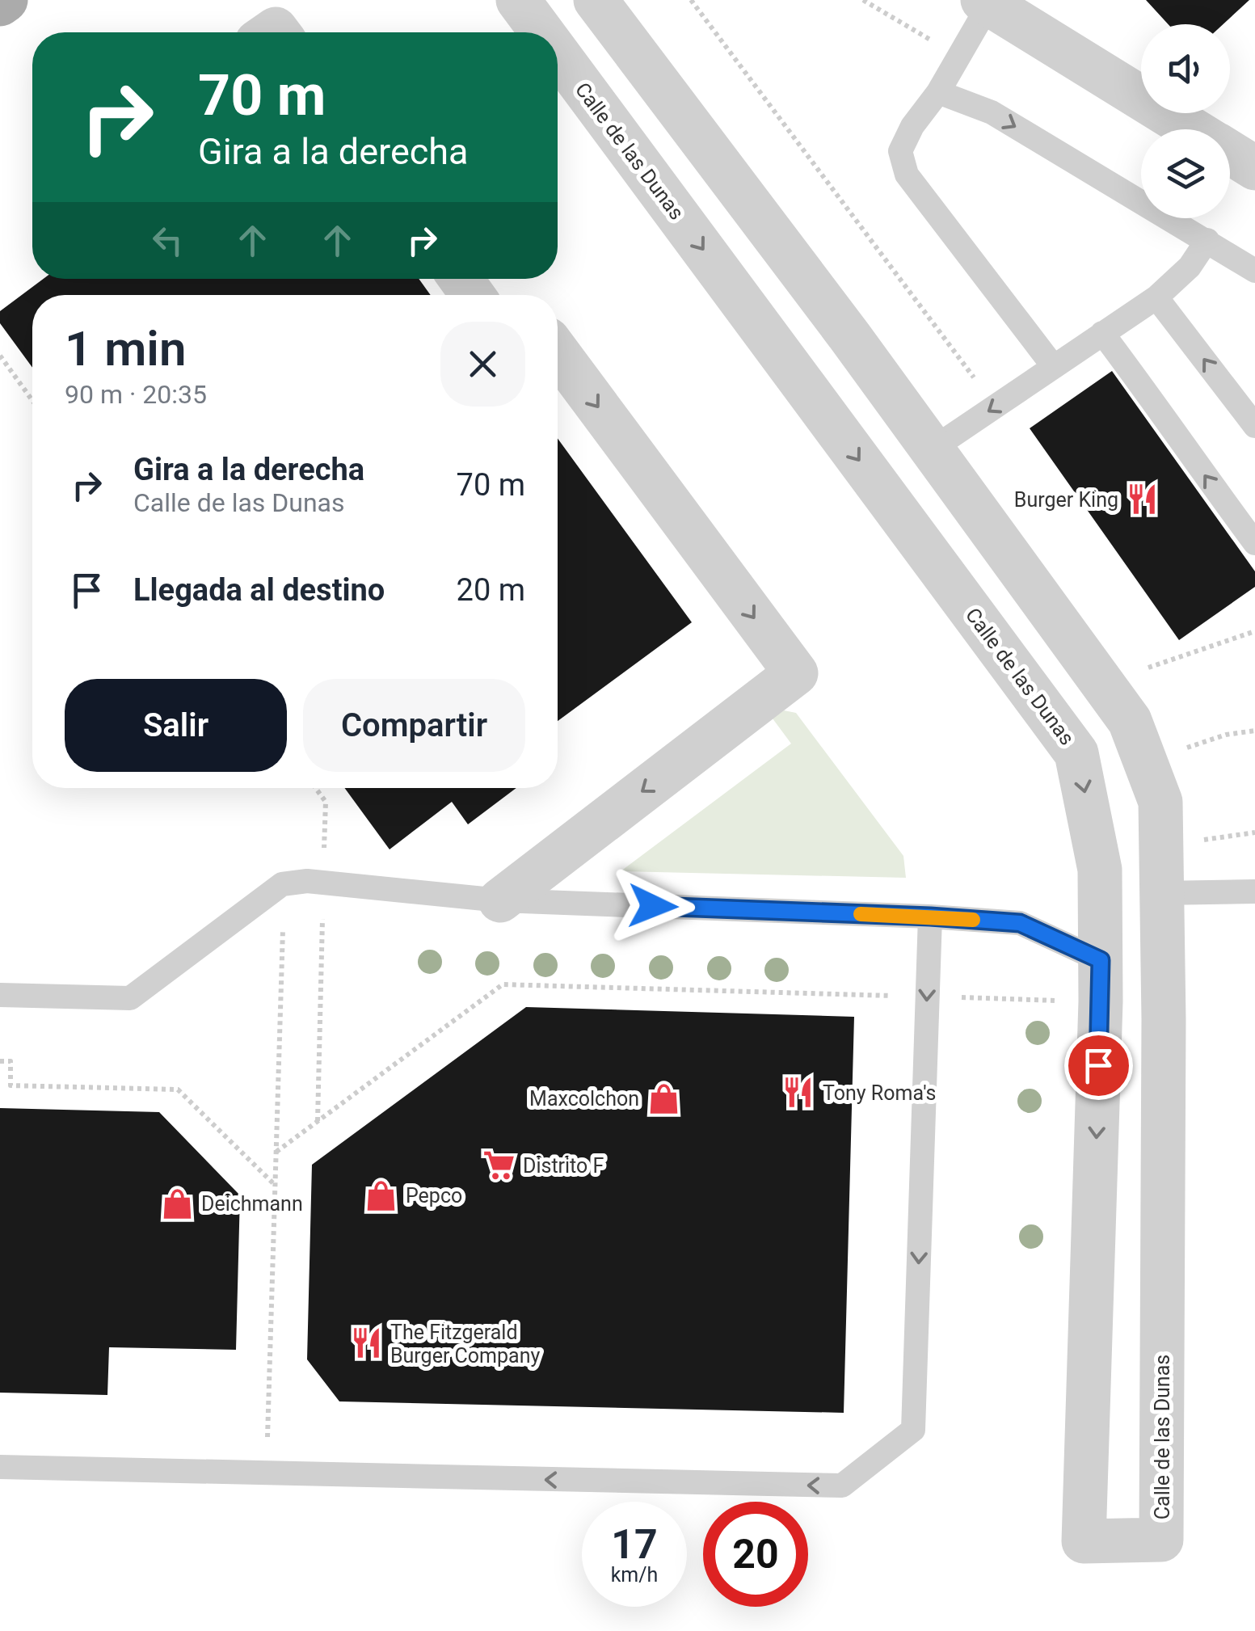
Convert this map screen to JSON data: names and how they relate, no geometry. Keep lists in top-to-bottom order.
{
  "streets": {
    "street": ["Calle de las Dunas"]
  },
  "places": {
    "restaurant": ["Burger King", "Tony Roma's", "The Fitzgerald Burger Company"],
    "shop": ["Maxcolchon", "Pepco", "Deichmann"],
    "supermarket": ["Distrito F"]
  },
  "page": {
    "turn": ["70 m", "Gira a la derecha"],
    "heading": ["1 min", "90 m · 20:35"],
    "list": [
      {
        "name": "Gira a la derecha",
        "note": "Calle de las Dunas",
        "value": "70 m"
      },
      {
        "name": "Llegada al destino",
        "value": "20 m"
      }
    ],
    "buttons": ["Salir", "Compartir"],
    "speed": "17 km/h",
    "limit": "20"
  }
}
